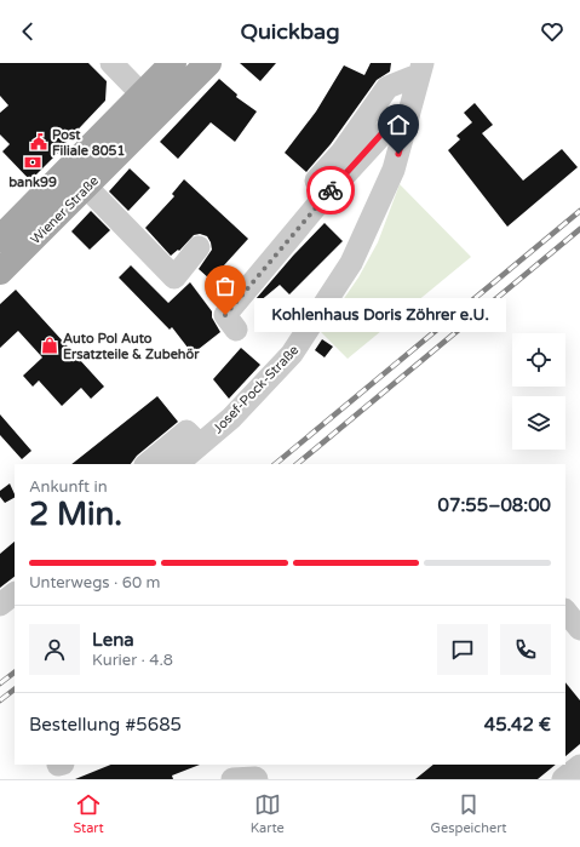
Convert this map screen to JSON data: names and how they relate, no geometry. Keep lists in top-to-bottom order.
{
  "streets": {
    "main road": ["Wiener Straße"],
    "street": ["Josef-Pock-Straße"]
  },
  "places": {
    "public building": ["Post Filiale 8051"],
    "bank": ["bank99"],
    "other": ["Kohlenhaus Doris Zöhrer e.U."],
    "shop": ["Auto Pol Auto Ersatzteile & Zubehör"]
  },
  "page": {
    "header": "Quickbag",
    "bubble": "Kohlenhaus Doris Zöhrer e.U.",
    "heading": ["2 Min.", "Ankunft in", "07:55–08:00"],
    "panel": [
      "Lena",
      "Kurier · 4.8",
      "Bestellung #5685",
      "45.42 €"
    ],
    "bar": "Unterwegs · 60 m",
    "tabs": ["Start", "Karte", "Gespeichert"]
  }
}
